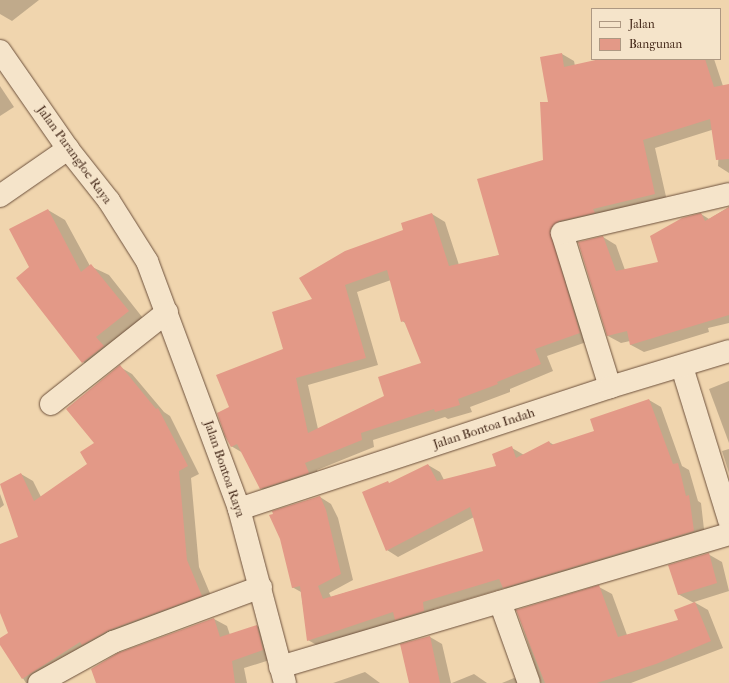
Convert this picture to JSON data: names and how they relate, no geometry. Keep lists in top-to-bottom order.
{
  "streets": {
    "street": ["Jalan Parangloe Raya", "Jalan Bontoa Indah", "Jalan Bontoa Raya"]
  },
  "crossings": [
    ["Jalan Parangloe Raya", "Jalan Bontoa Raya"],
    ["Jalan Bontoa Indah", "Jalan Bontoa Raya"]
  ],
  "legend": ["Jalan", "Bangunan"]
}
